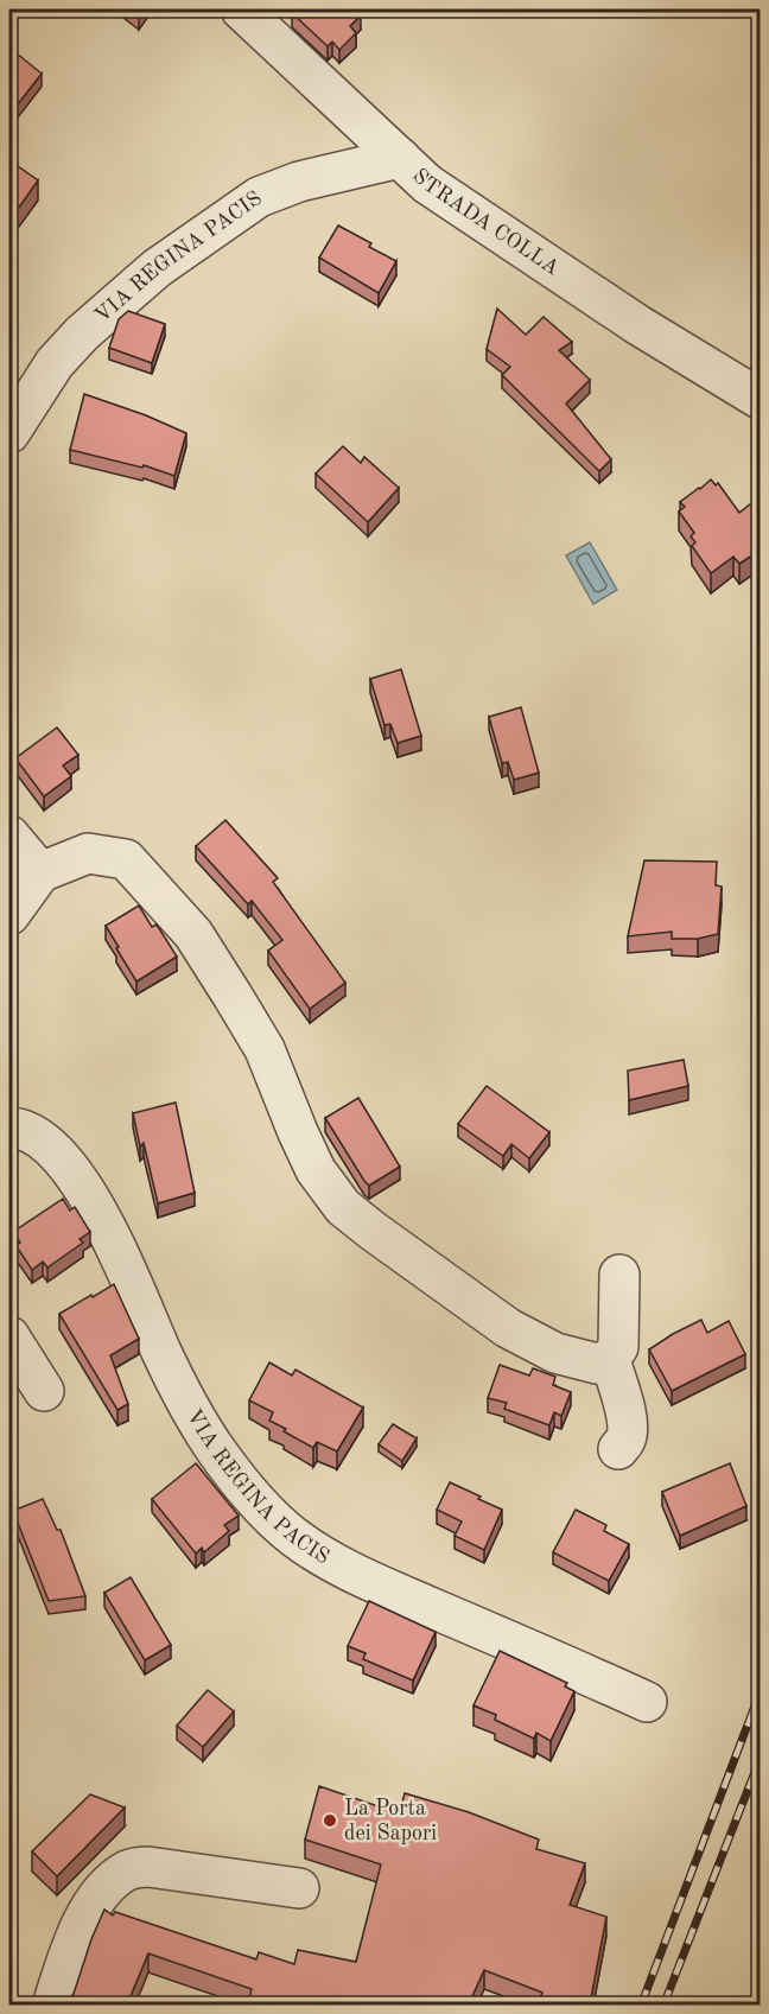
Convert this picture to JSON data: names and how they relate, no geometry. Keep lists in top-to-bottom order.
{
  "streets": {
    "street": ["STRADA COLLA", "VIA REGINA PACIS"]
  },
  "crossings": [
    ["STRADA COLLA", "VIA REGINA PACIS"]
  ],
  "places": ["La Porta dei Sapori"]
}
